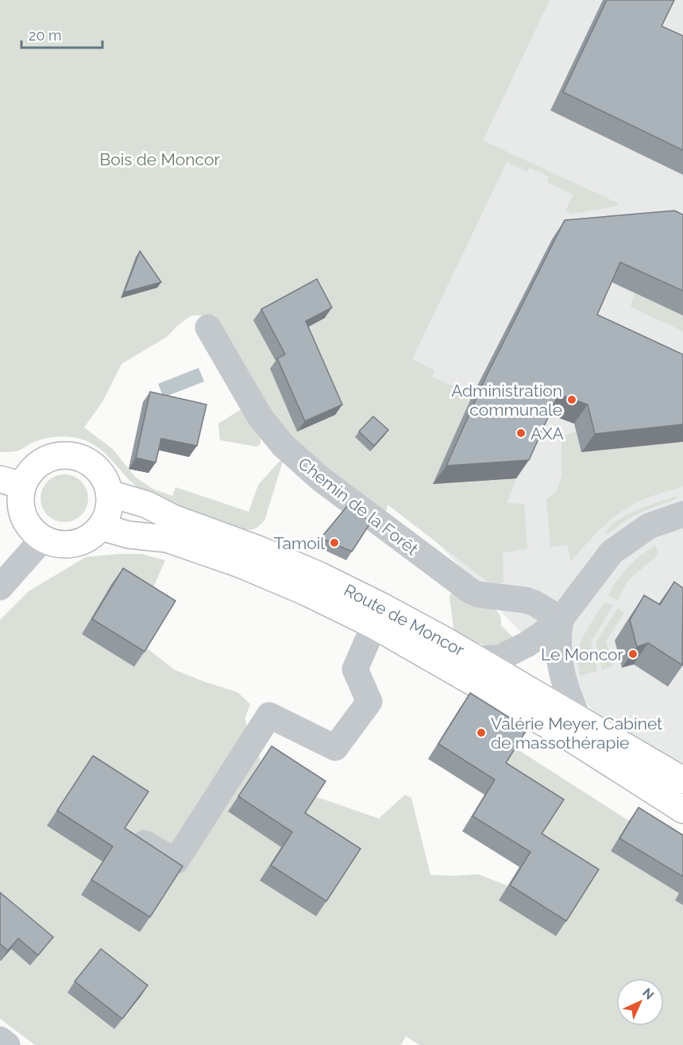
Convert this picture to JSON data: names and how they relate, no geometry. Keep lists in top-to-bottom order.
{
  "streets": {
    "main road": ["Route de Moncor"],
    "street": ["Chemin de la Forêt"]
  },
  "parks": ["Bois de Moncor"],
  "places": [
    "Administration communale",
    "AXA",
    "Tamoil",
    "Le Moncor",
    "Valérie Meyer, Cabinet de massothérapie"
  ],
  "scale_bar": "20 m",
  "north": "top right"
}
